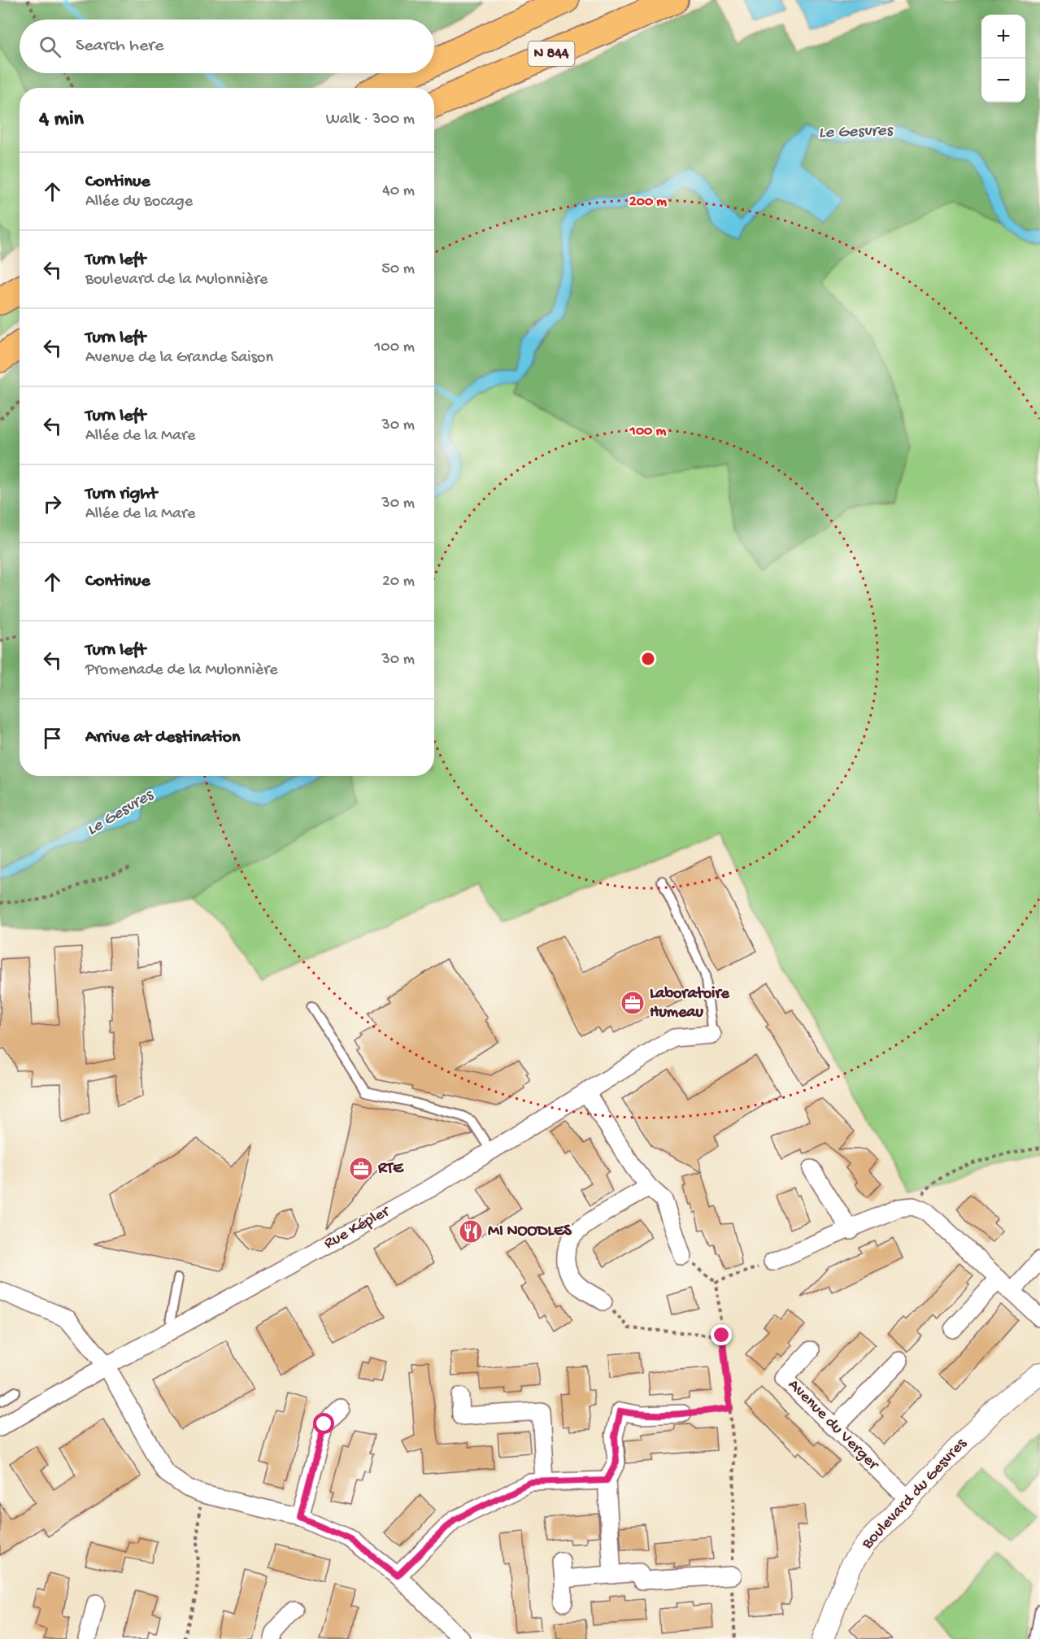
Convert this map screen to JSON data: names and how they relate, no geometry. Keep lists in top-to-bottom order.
{
  "streets": {
    "highway": ["N 844"],
    "street": ["Rue Képler", "Avenue du Verger", "Boulevard du Gesvres"]
  },
  "crossings": [
    ["Avenue du Verger", "Boulevard du Gesvres"]
  ],
  "water": ["Le Gesvres"],
  "places": {
    "office": ["Laboratoire Humeau", "RTE"],
    "restaurant": ["MI NOODLES"]
  },
  "page": {
    "map_buttons": ["+", "−"],
    "search": "Search here",
    "heading": ["4 min", "Walk · 300 m"],
    "list": [
      ["Continue", "Allée du Bocage", "40 m"],
      ["Turn left", "Boulevard de la Mulonnière", "50 m"],
      ["Turn left", "Avenue de la Grande Saison", "100 m"],
      ["Turn left", "Allée de la Mare", "30 m"],
      ["Turn right", "Allée de la Mare", "30 m"],
      ["Continue", "20 m"],
      ["Turn left", "Promenade de la Mulonnière", "30 m"],
      "Arrive at destination"
    ]
  },
  "rings": ["200 m", "100 m"]
}
